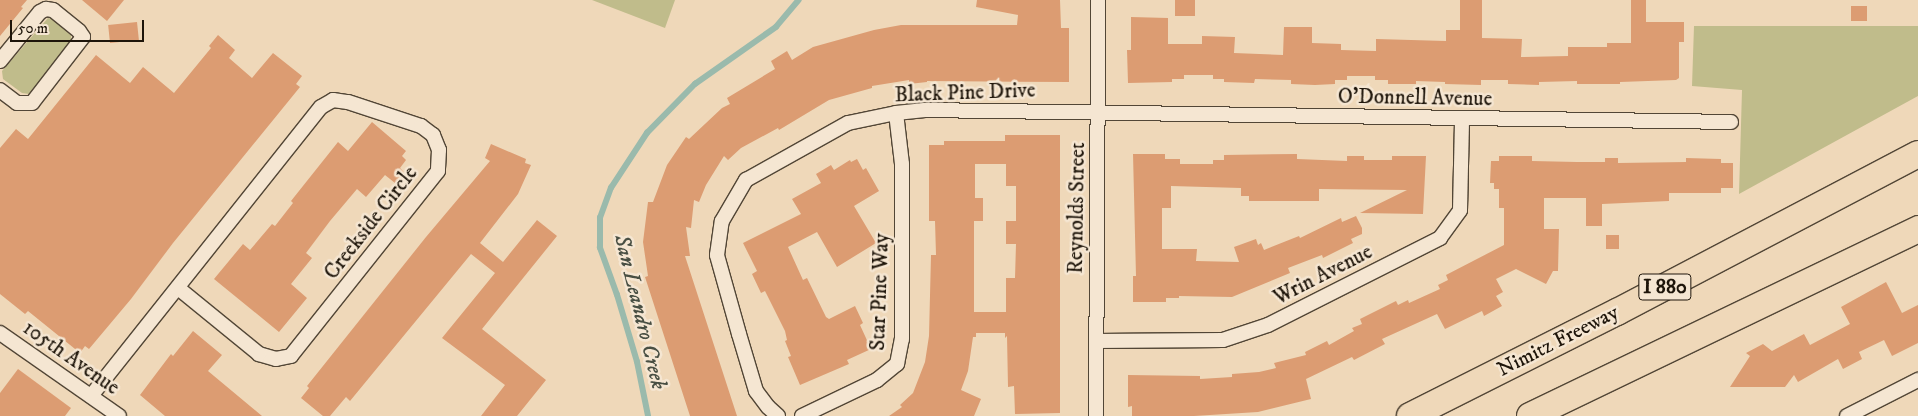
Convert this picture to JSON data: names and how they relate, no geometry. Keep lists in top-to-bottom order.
{
  "streets": {
    "highway": ["I 880", "Nimitz Freeway"],
    "street": [
      "Black Pine Drive",
      "O'Donnell Avenue",
      "Reynolds Street",
      "Creekside Circle",
      "Wrin Avenue",
      "Star Pine Way",
      "105th Avenue"
    ]
  },
  "crossings": [
    ["Black Pine Drive", "O'Donnell Avenue"],
    ["Black Pine Drive", "Reynolds Street"],
    ["Black Pine Drive", "Star Pine Way"],
    ["O'Donnell Avenue", "Reynolds Street"],
    ["O'Donnell Avenue", "Wrin Avenue"],
    ["Reynolds Street", "Wrin Avenue"],
    ["Creekside Circle", "105th Avenue"]
  ],
  "water": ["San Leandro Creek"],
  "scale_bar": "50 m"
}
